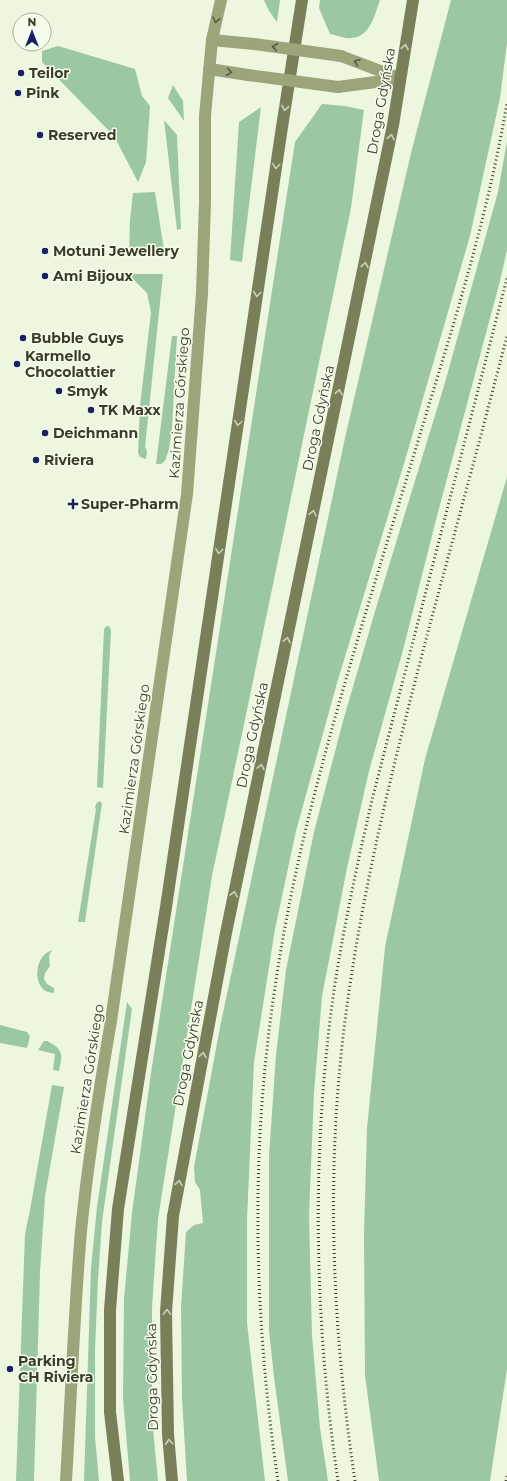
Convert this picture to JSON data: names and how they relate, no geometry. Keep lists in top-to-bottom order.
{
  "streets": {
    "main road": ["Droga Gdyńska"],
    "street": ["Kazimierza Górskiego"]
  },
  "places": {
    "other": [
      "Teilor",
      "Pink",
      "Reserved",
      "Motuni Jewellery",
      "Ami Bijoux",
      "Bubble Guys",
      "Karmello Chocolattier",
      "Smyk",
      "TK Maxx",
      "Deichmann",
      "Riviera",
      "Parking CH Riviera"
    ],
    "health": ["Super-Pharm"]
  },
  "north": "top"
}
